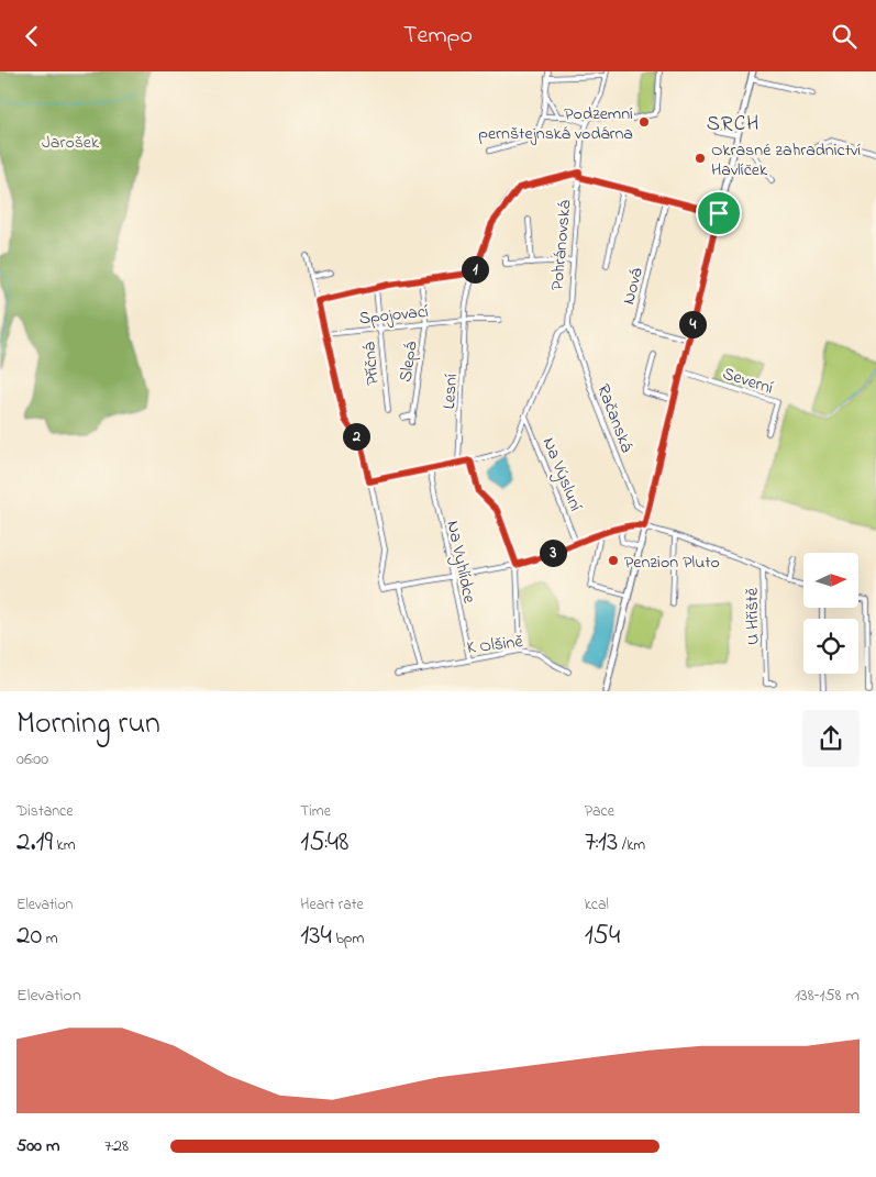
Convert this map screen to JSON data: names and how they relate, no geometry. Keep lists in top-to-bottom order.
{
  "streets": {
    "street": [
      "Pohránovská",
      "Nová",
      "Spojovací",
      "Slepá",
      "Příčná",
      "Severní",
      "Lesní",
      "Račanská",
      "Na Výsluní",
      "Na Vyhlídce",
      "U Hřiště",
      "K Olšině"
    ]
  },
  "crossings": [
    ["Pohránovská", "Lesní"],
    ["Pohránovská", "Račanská"],
    ["Pohránovská", "Na Výsluní"],
    ["Spojovací", "Slepá"],
    ["Spojovací", "Příčná"],
    ["Spojovací", "Lesní"],
    ["Lesní", "Na Výsluní"],
    ["Račanská", "Na Výsluní"],
    ["Na Výsluní", "Na Vyhlídce"],
    ["Na Vyhlídce", "K Olšině"]
  ],
  "districts": ["SRCH"],
  "parks": ["Jarošek"],
  "places": ["Podzemní pernštejnská vodárna", "Okrasné zahradnictví Havlíček", "Penzion Pluto"],
  "north": "right",
  "page": {
    "header": "Tempo",
    "pins": [
      "1",
      "4",
      "2",
      "3"
    ],
    "heading": ["Morning run", "06:00"],
    "stats": [
      ["Distance", "2.19 km"],
      ["Time", "15:48"],
      ["Pace", "7:13 /km"],
      ["Elevation", "20 m"],
      ["Heart rate", "134 bpm"],
      ["kcal", "154"]
    ],
    "chart": ["Elevation", "138–158 m"],
    "list": [
      {
        "name": "500 m",
        "note": "7:28"
      }
    ]
  }
}
